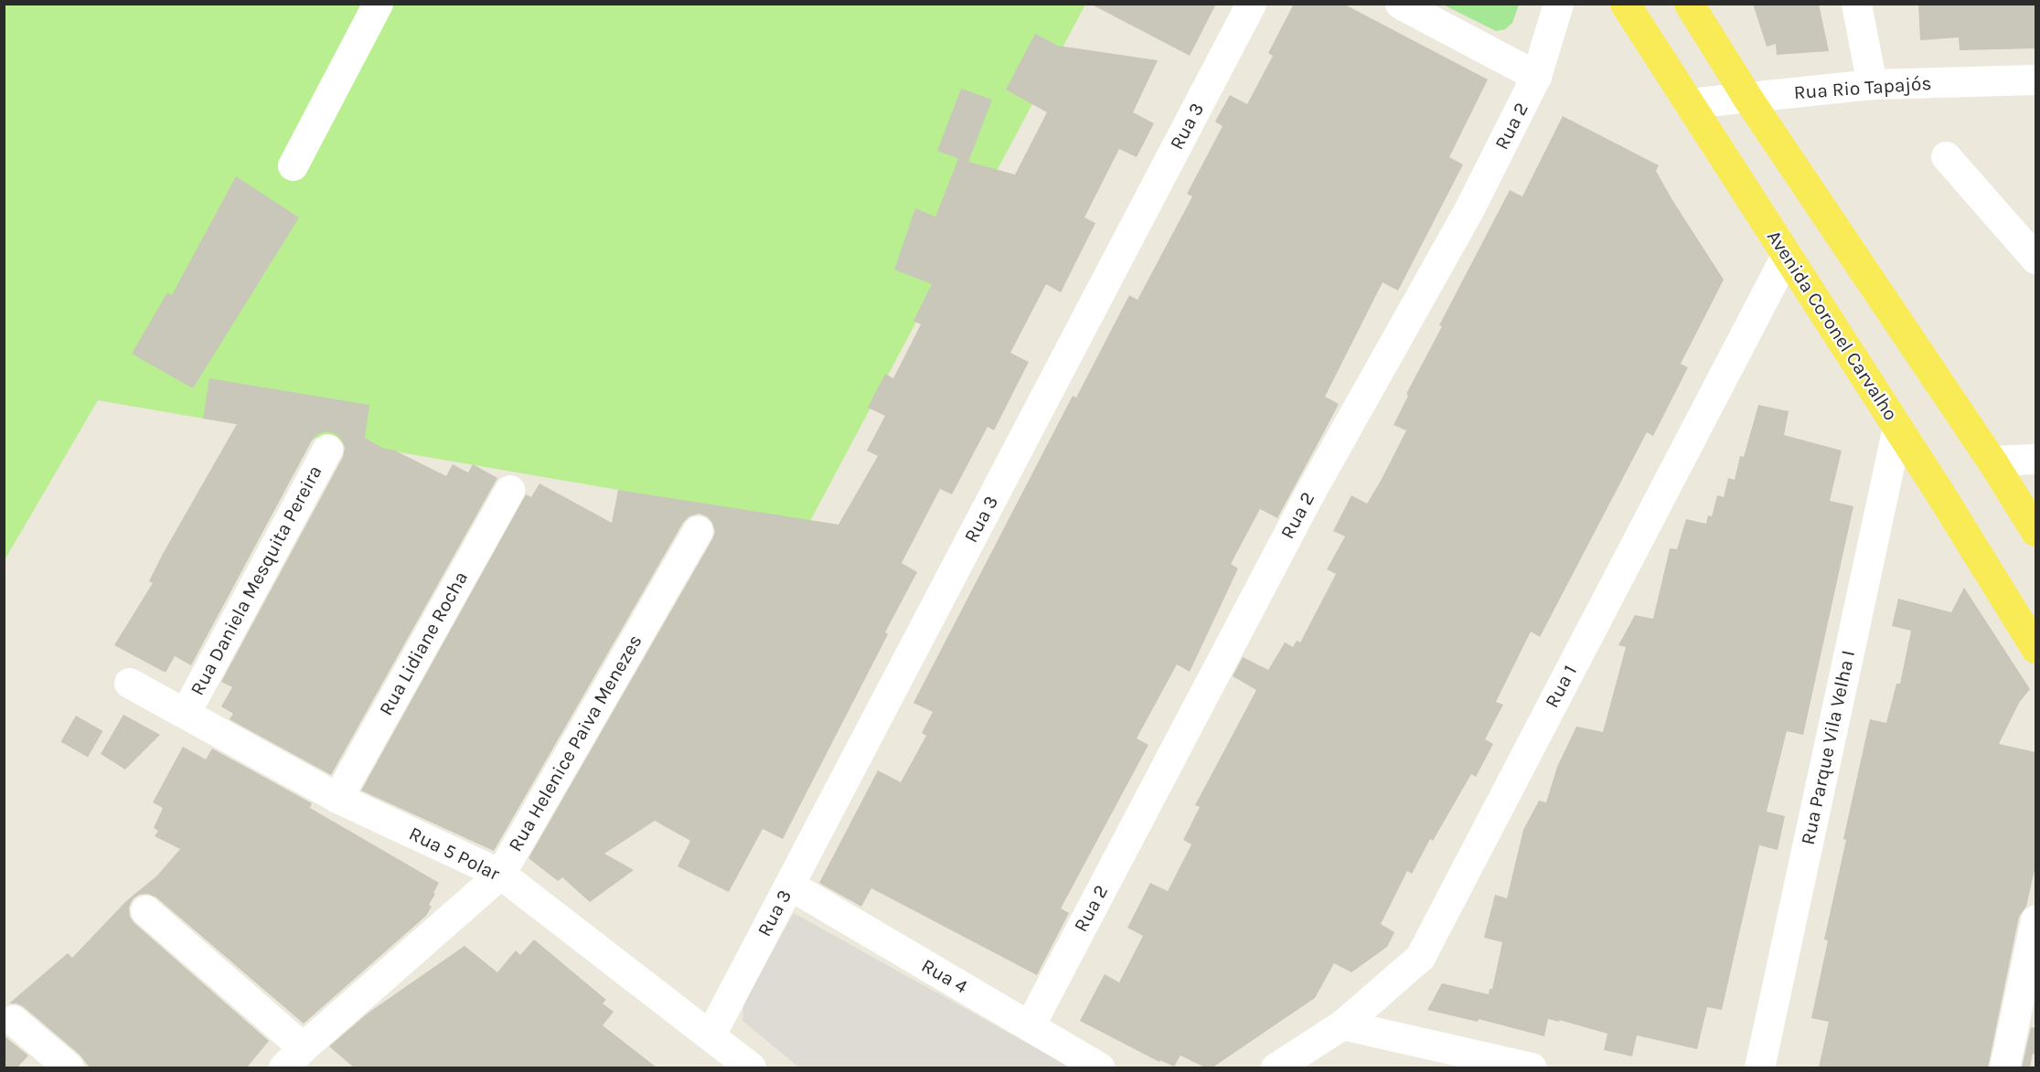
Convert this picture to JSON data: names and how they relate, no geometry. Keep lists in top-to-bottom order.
{
  "streets": {
    "main road": ["Avenida Coronel Carvalho"],
    "street": [
      "Rua Rio Tapajós",
      "Rua 3",
      "Rua 2",
      "Rua Daniela Mesquita Pereira",
      "Rua Lidiane Rocha",
      "Rua 1",
      "Rua Helenice Paiva Menezes",
      "Rua Parque Vila Velha I",
      "Rua 5 Polar",
      "Rua 4"
    ]
  },
  "crossings": [
    ["Rua Rio Tapajós", "Avenida Coronel Carvalho"],
    ["Rua 3", "Rua 5 Polar"],
    ["Rua 3", "Rua 4"],
    ["Rua 2", "Rua 4"],
    ["Avenida Coronel Carvalho", "Rua 1"],
    ["Avenida Coronel Carvalho", "Rua Parque Vila Velha I"],
    ["Rua Daniela Mesquita Pereira", "Rua 5 Polar"],
    ["Rua Lidiane Rocha", "Rua 5 Polar"],
    ["Rua Helenice Paiva Menezes", "Rua 5 Polar"]
  ]
}
